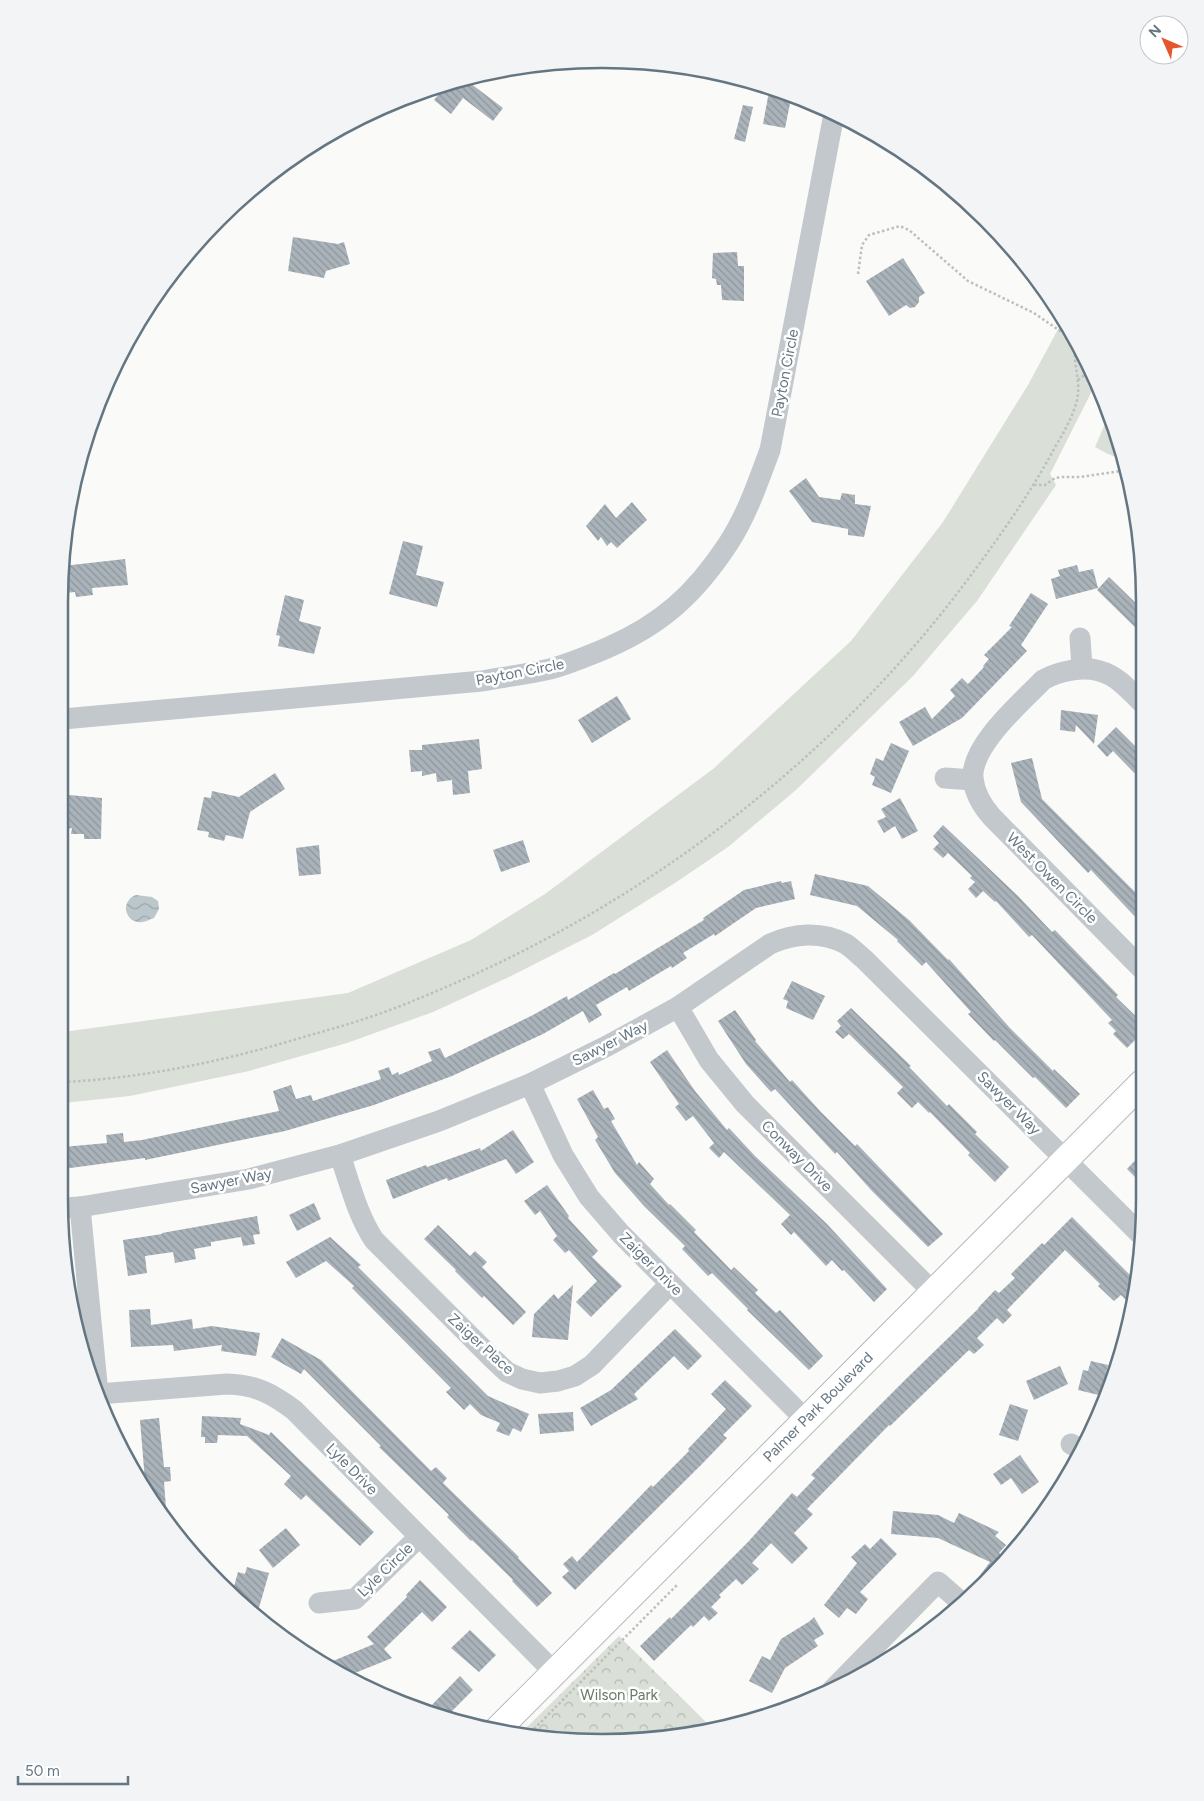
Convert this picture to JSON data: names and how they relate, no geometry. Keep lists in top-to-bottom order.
{
  "streets": {
    "main road": ["Palmer Park Boulevard"],
    "street": [
      "Payton Circle",
      "West Owen Circle",
      "Sawyer Way",
      "Conway Drive",
      "Zaiger Drive",
      "Zaiger Place",
      "Lyle Drive",
      "Lyle Circle"
    ]
  },
  "crossings": [
    ["Sawyer Way", "Conway Drive"],
    ["Sawyer Way", "Zaiger Drive"],
    ["Sawyer Way", "Zaiger Place"],
    ["Sawyer Way", "Palmer Park Boulevard"],
    ["Conway Drive", "Palmer Park Boulevard"],
    ["Zaiger Drive", "Zaiger Place"],
    ["Zaiger Drive", "Palmer Park Boulevard"],
    ["Palmer Park Boulevard", "Lyle Drive"],
    ["Lyle Drive", "Lyle Circle"]
  ],
  "parks": ["Wilson Park"],
  "scale_bar": "50 m",
  "north": "top left"
}
